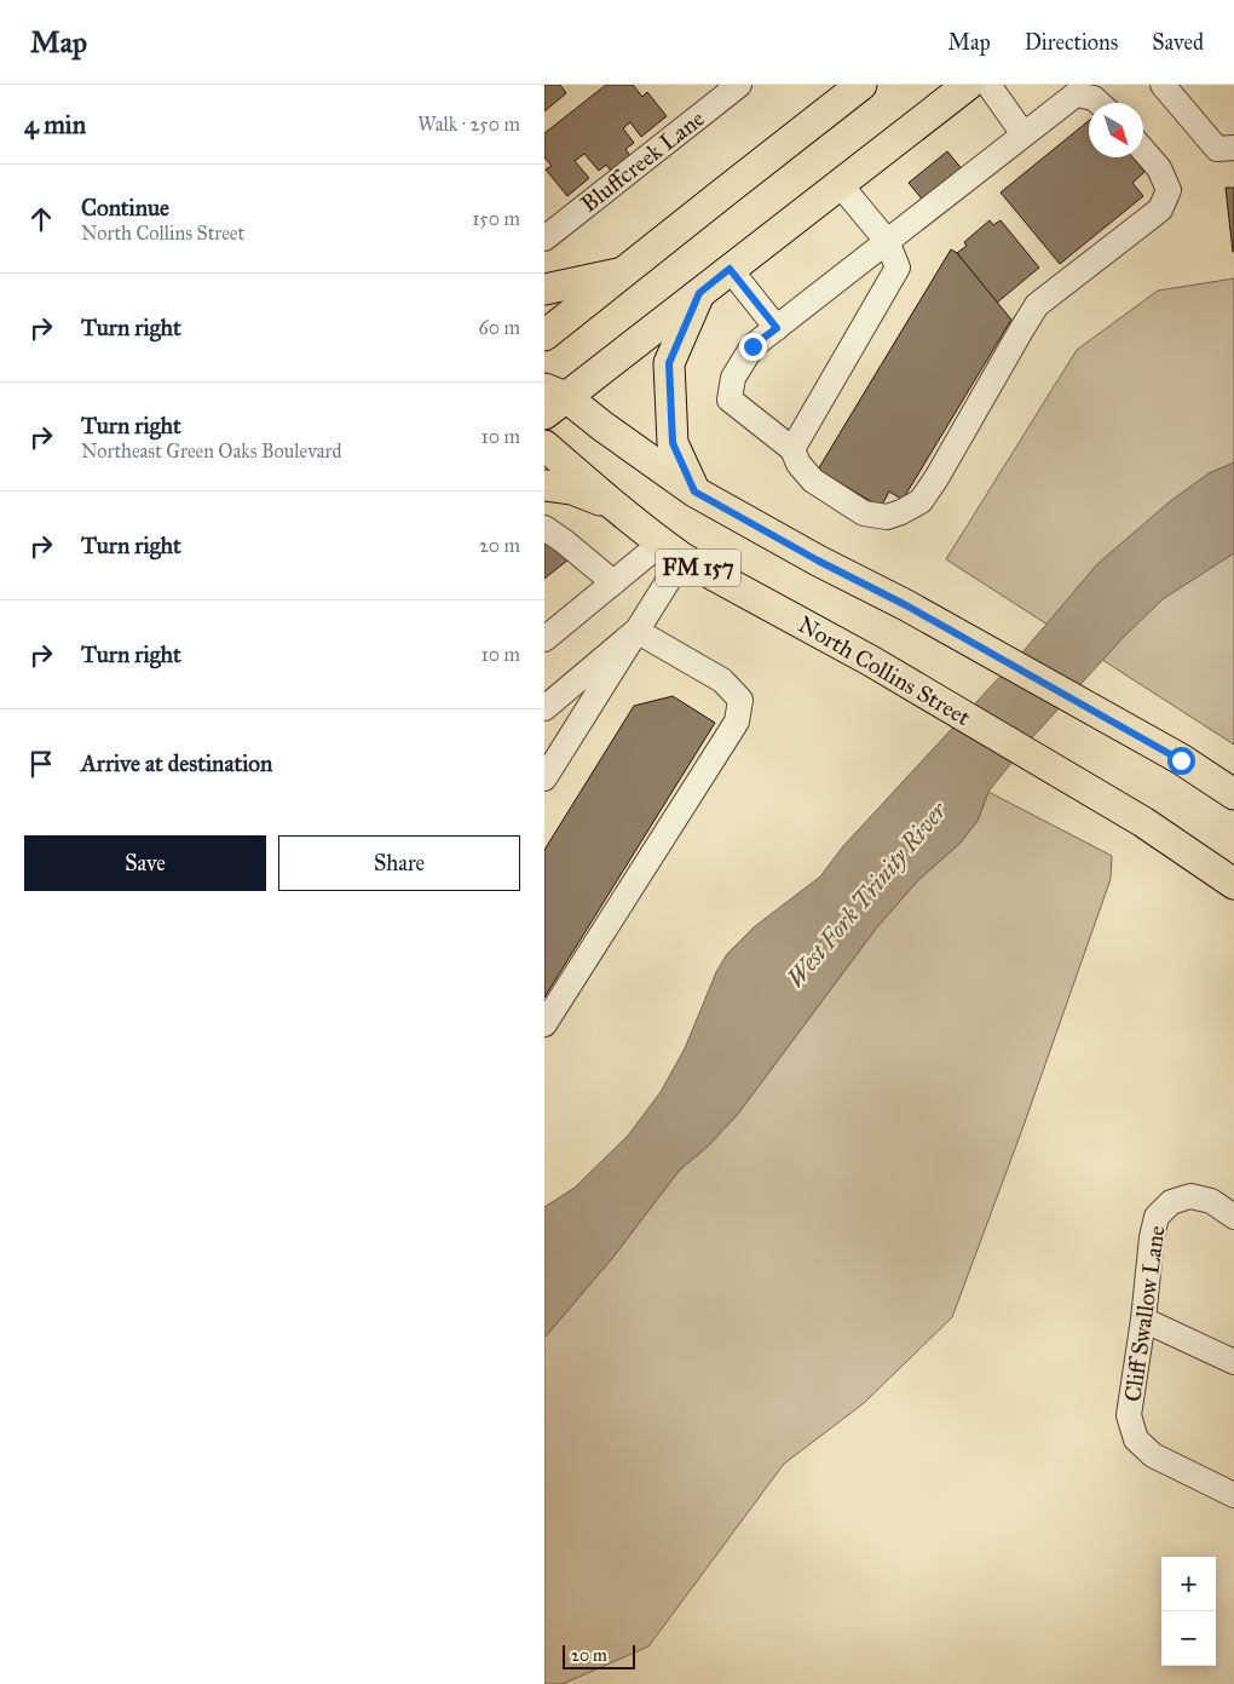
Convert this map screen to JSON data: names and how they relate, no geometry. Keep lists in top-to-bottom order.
{
  "streets": {
    "main road": ["FM 157", "North Collins Street"],
    "street": ["Bluffcreek Lane", "Cliff Swallow Lane"]
  },
  "water": ["West Fork Trinity River"],
  "scale_bar": "20 m",
  "north": "bottom right",
  "page": {
    "header": "Map",
    "nav": ["Map", "Directions", "Saved"],
    "heading": ["4 min", "Walk · 250 m"],
    "list": [
      ["Continue", "North Collins Street", "150 m"],
      ["Turn right", "60 m"],
      ["Turn right", "Northeast Green Oaks Boulevard", "10 m"],
      ["Turn right", "20 m"],
      ["Turn right", "10 m"],
      "Arrive at destination"
    ],
    "buttons": ["Save", "Share"],
    "map_buttons": ["+", "−"],
    "scale": "20 m"
  }
}
